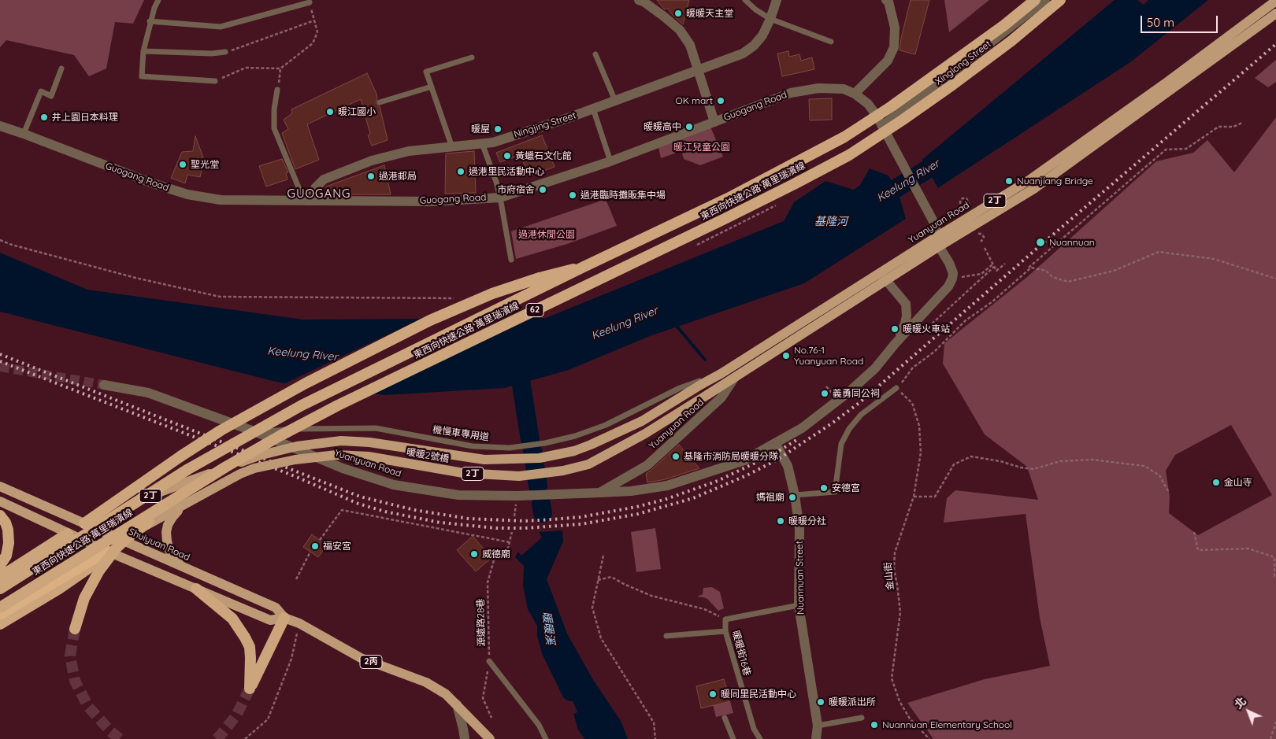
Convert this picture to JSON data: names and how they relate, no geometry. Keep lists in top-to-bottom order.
{
  "streets": {
    "highway": ["東西向快速公路 萬里瑞濱線", "62"],
    "main road": [
      "2丁",
      "Yuanyuan Road",
      "暖暖2號橋",
      "Shuiyuan Road",
      "2丙"
    ],
    "street": [
      "Xinglong Street",
      "Guogang Road",
      "Ningjing Street",
      "Nuannuan Street"
    ],
    "lane": ["機慢車專用道", "暖暖街16巷"],
    "path": ["金山街", "源遠路28巷"]
  },
  "crossings": [
    ["Xinglong Street", "Guogang Road"],
    ["Guogang Road", "Ningjing Street"],
    ["東西向快速公路 萬里瑞濱線", "2丁"],
    ["東西向快速公路 萬里瑞濱線", "暖暖2號橋"],
    ["2丁", "暖暖2號橋"],
    ["2丁", "Shuiyuan Road"],
    ["Yuanyuan Road", "機慢車專用道"],
    ["Yuanyuan Road", "暖暖2號橋"],
    ["Shuiyuan Road", "2丙"],
    ["Nuannuan Street", "暖暖街16巷"]
  ],
  "districts": ["GUOGANG"],
  "water": ["Keelung River", "基隆河", "暖暖溪"],
  "parks": ["暖江兒童公園", "過港休閒公園"],
  "places": [
    "暖暖天主堂",
    "OK mart",
    "暖江國小",
    "井上園日本料理",
    "暖暖高中",
    "暖屋",
    "黃蠟石文化館",
    "聖光堂",
    "過港里民活動中心",
    "過港郵局",
    "Nuanjiang Bridge",
    "市府宿舍",
    "過港臨時攤販集中場",
    "Nuannuan",
    "暖暖火車站",
    "No.76-1 Yuanyuan Road",
    "義勇同公祠",
    "基隆市消防局暖暖分隊",
    "金山寺",
    "安德宮",
    "媽祖廟",
    "暖暖分社",
    "福安宮",
    "威德廟",
    "暖同里民活動中心",
    "暖暖派出所",
    "Nuannuan Elementary School"
  ],
  "scale_bar": "50 m",
  "north": "top left"
}
